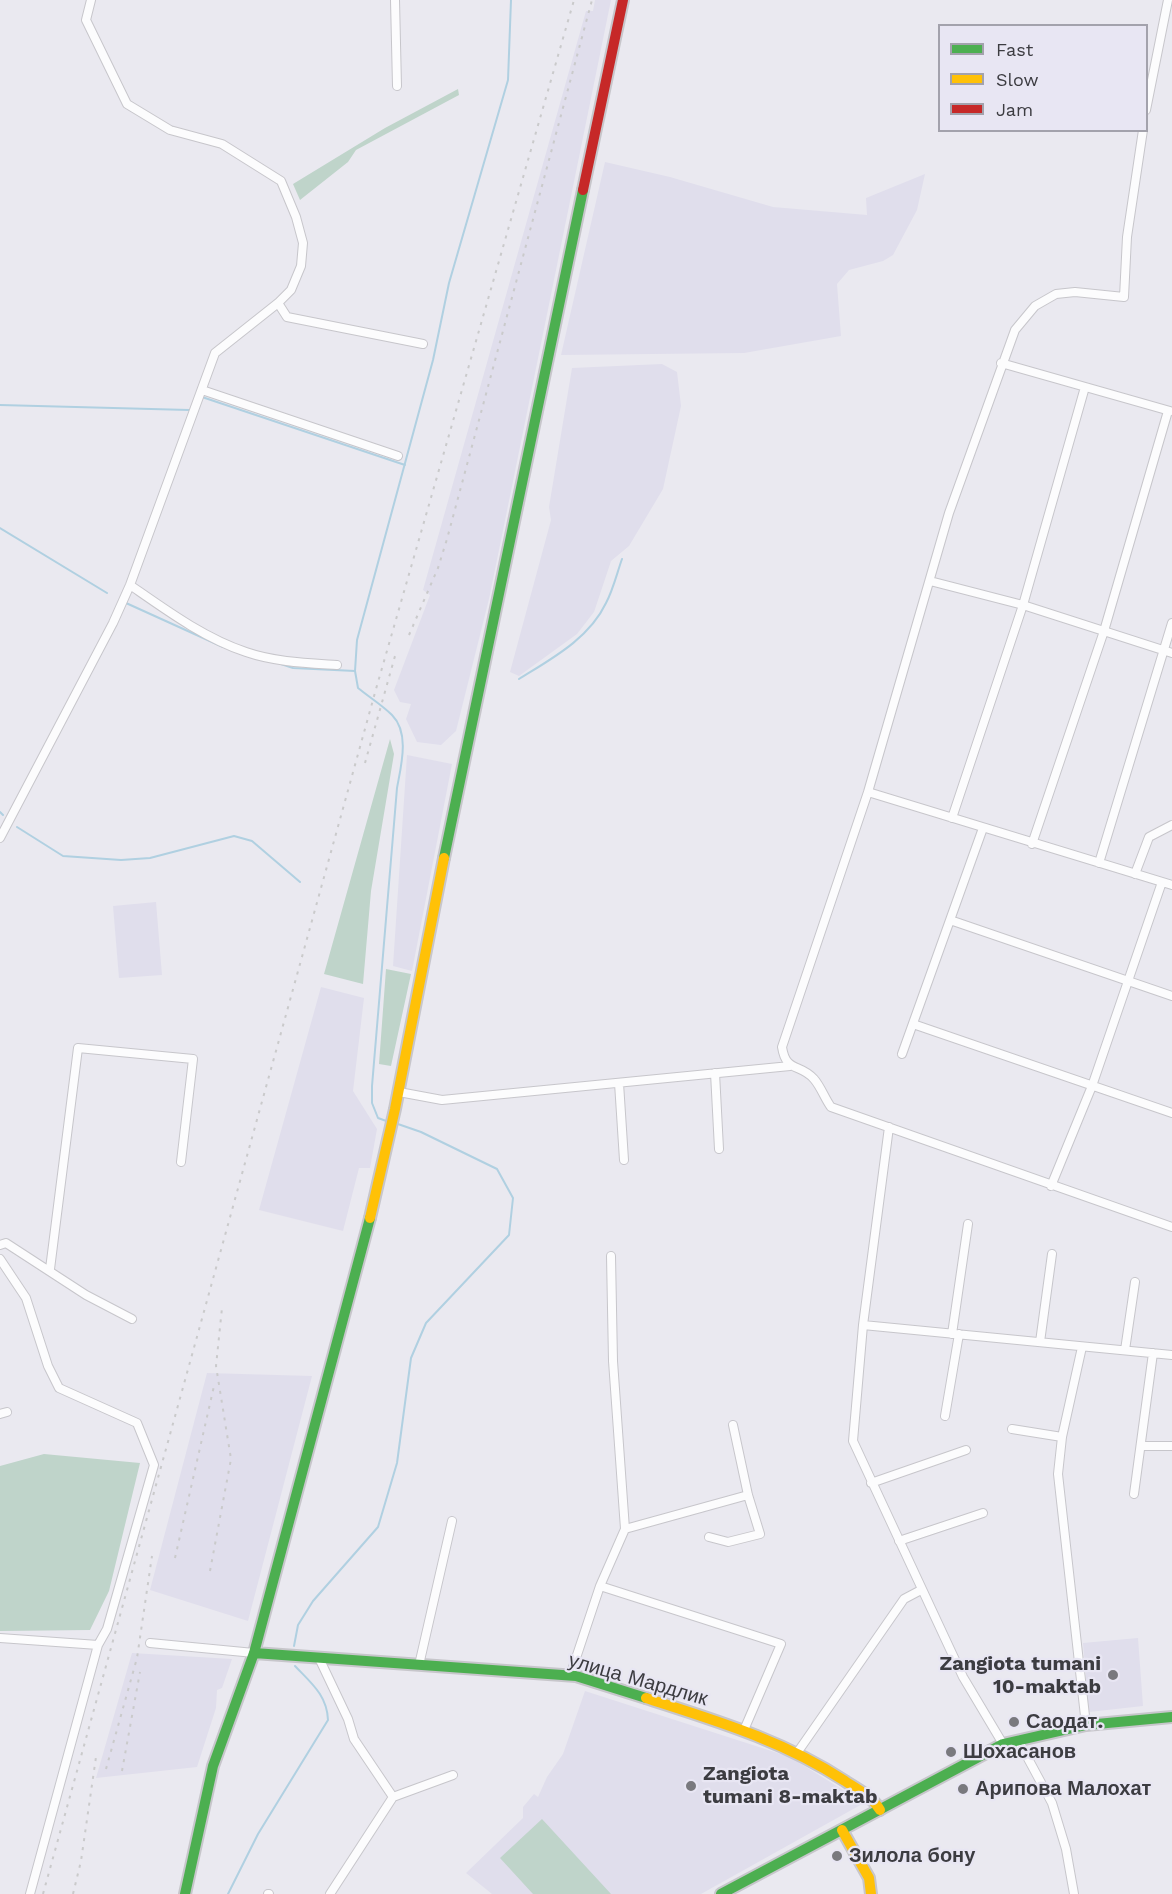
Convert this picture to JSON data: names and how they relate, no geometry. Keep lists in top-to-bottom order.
{
  "streets": {
    "main road": ["улица Мардлик"]
  },
  "places": [
    "Zangiota tumani 10-maktab",
    "Саодат.",
    "Шохасанов",
    "Zangiota tumani 8-maktab",
    "Арипова Малохат",
    "Зилола бону"
  ],
  "legend": ["Fast", "Slow", "Jam"]
}
